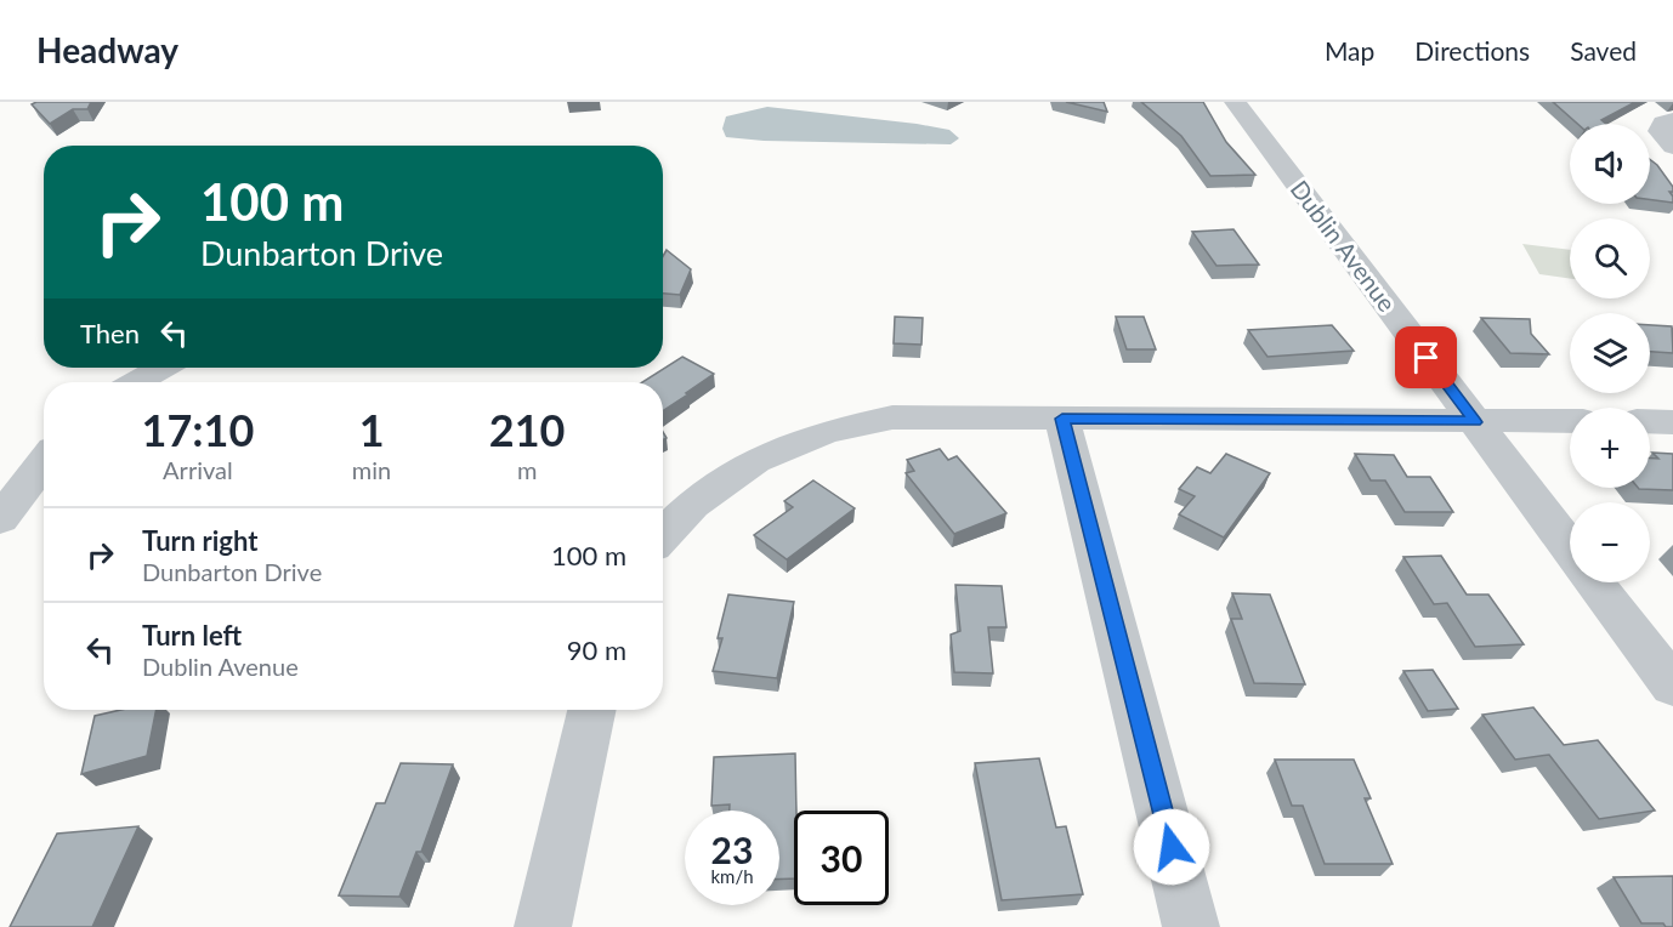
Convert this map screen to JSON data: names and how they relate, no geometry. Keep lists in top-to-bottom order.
{
  "streets": {
    "street": ["Dublin Avenue"]
  },
  "page": {
    "header": "Headway",
    "nav": ["Map", "Directions", "Saved"],
    "map_buttons": ["+", "−"],
    "turn": ["100 m", "Dunbarton Drive"],
    "then": "Then",
    "eta": [
      "17:10",
      "Arrival",
      "1",
      "min",
      "210",
      "m"
    ],
    "list": [
      {
        "name": "Turn right",
        "note": "Dunbarton Drive",
        "value": "100 m"
      },
      {
        "name": "Turn left",
        "note": "Dublin Avenue",
        "value": "90 m"
      }
    ],
    "speed": "23 km/h",
    "limit": "30"
  }
}
